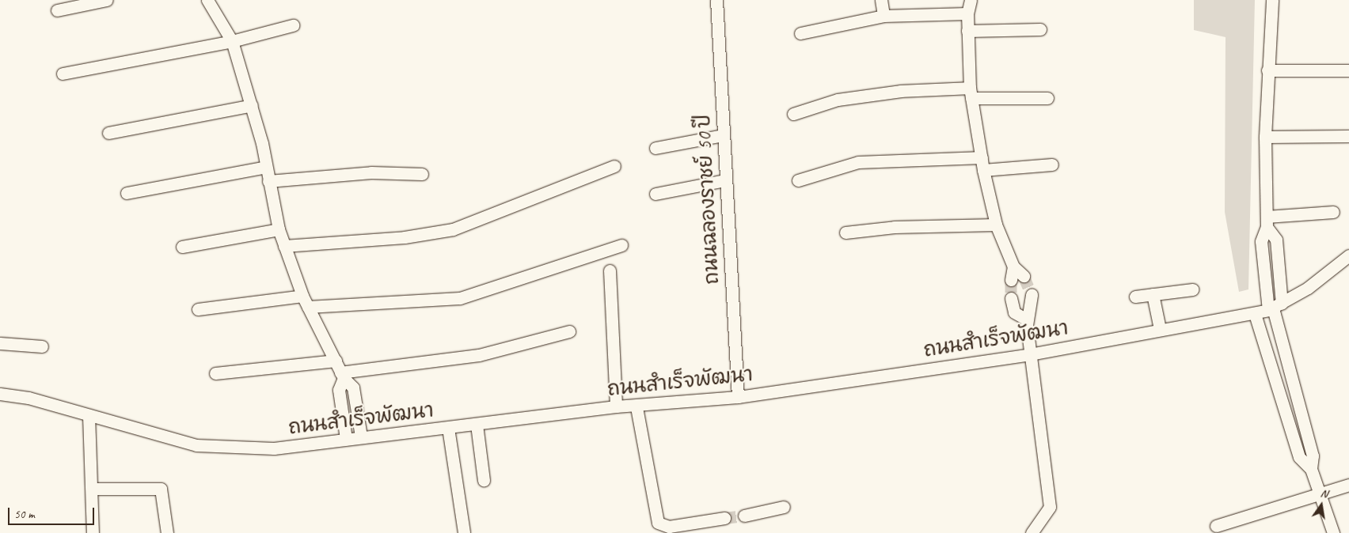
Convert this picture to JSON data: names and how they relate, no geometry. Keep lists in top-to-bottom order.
{
  "streets": {
    "street": ["ถนนฉลองราชย์ 50 ปี", "ถนนสำเร็จพัฒนา"]
  },
  "crossings": [
    ["ถนนฉลองราชย์ 50 ปี", "ถนนสำเร็จพัฒนา"]
  ],
  "scale_bar": "50 m",
  "north": "top"
}
